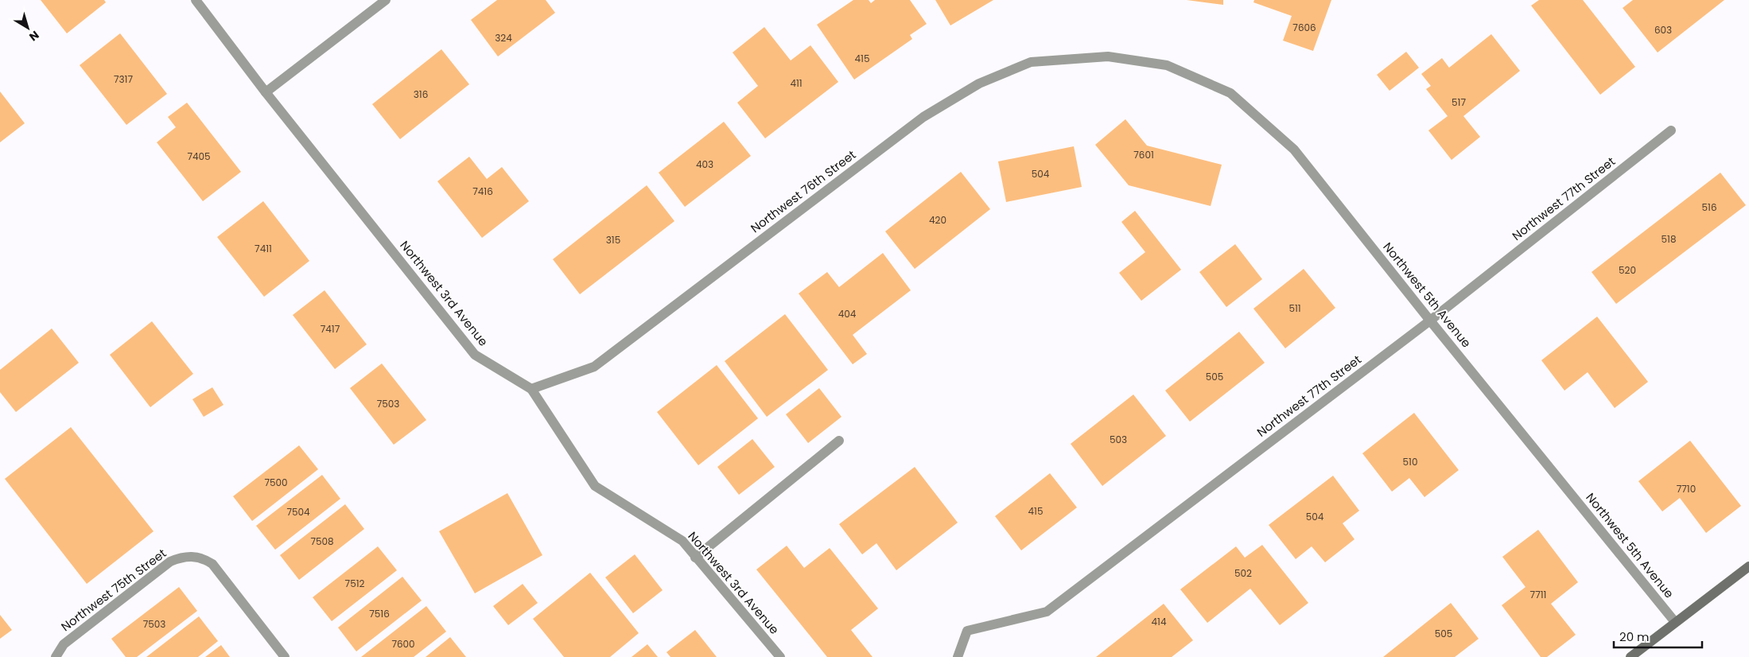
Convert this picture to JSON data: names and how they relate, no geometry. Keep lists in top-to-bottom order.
{
  "streets": {
    "street": [
      "Northwest 76th Street",
      "Northwest 77th Street",
      "Northwest 3rd Avenue",
      "Northwest 5th Avenue",
      "Northwest 75th Street"
    ]
  },
  "crossings": [
    ["Northwest 76th Street", "Northwest 3rd Avenue"],
    ["Northwest 76th Street", "Northwest 5th Avenue"],
    ["Northwest 77th Street", "Northwest 5th Avenue"]
  ],
  "house_numbers": [
    "7606",
    "603",
    "324",
    "415",
    "7317",
    "411",
    "316",
    "517",
    "7601",
    "7405",
    "403",
    "504",
    "7416",
    "516",
    "420",
    "518",
    "315",
    "7411",
    "520",
    "511",
    "404",
    "7417",
    "505",
    "7503",
    "503",
    "510",
    "7500",
    "7710",
    "415",
    "7504",
    "504",
    "7508",
    "502",
    "7512",
    "7711",
    "7516",
    "414",
    "7503",
    "505",
    "7600"
  ],
  "scale_bar": "20 m",
  "north": "bottom right"
}
